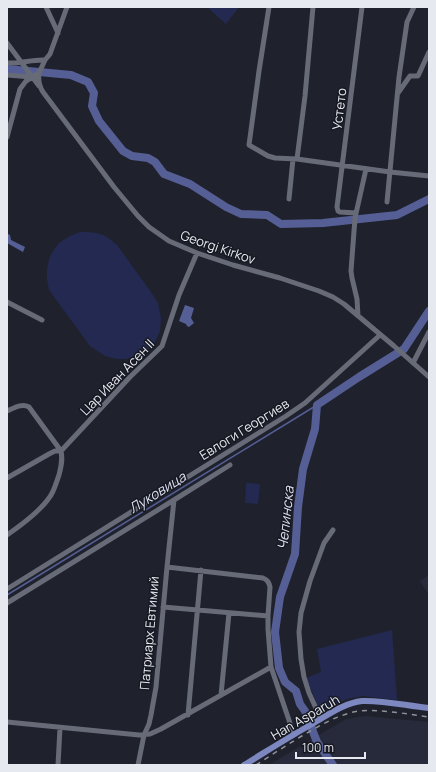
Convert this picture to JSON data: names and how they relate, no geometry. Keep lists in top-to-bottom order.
{
  "streets": {
    "main road": ["Han Asparuh"],
    "street": [
      "Устето",
      "Georgi Kirkov",
      "Цар Иван Асен II",
      "Евлоги Георгиев",
      "Патриарх Евтимий"
    ]
  },
  "crossings": [
    ["Georgi Kirkov", "Цар Иван Асен II"],
    ["Georgi Kirkov", "Евлоги Георгиев"],
    ["Евлоги Георгиев", "Патриарх Евтимий"]
  ],
  "water": ["Луковица", "Чепинска"],
  "scale_bar": "100 m"
}
